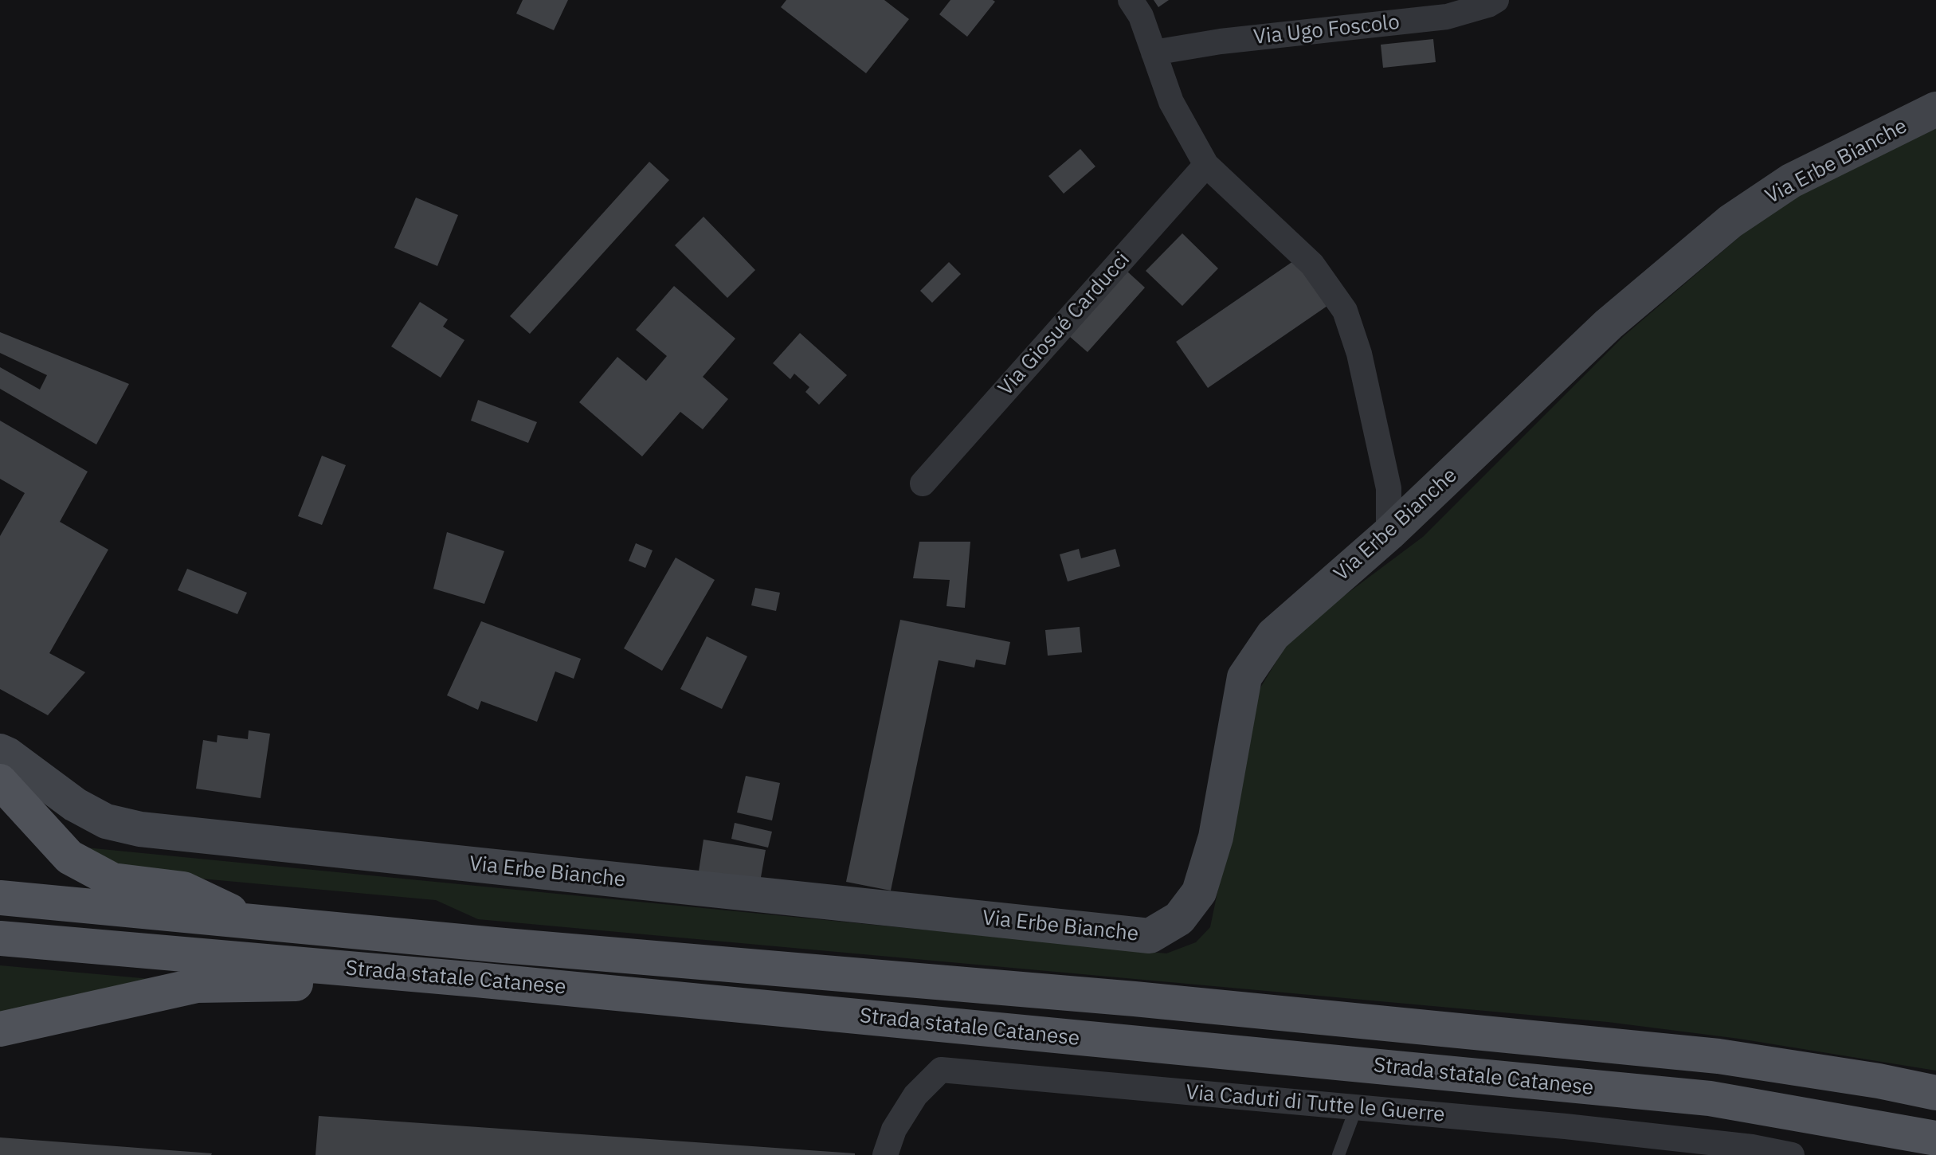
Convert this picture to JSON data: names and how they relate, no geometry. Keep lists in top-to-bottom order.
{
  "streets": {
    "main road": ["Strada statale Catanese"],
    "street": [
      "Via Ugo Foscolo",
      "Via Erbe Bianche",
      "Via Giosué Carducci",
      "Via Caduti di Tutte le Guerre"
    ]
  }
}
